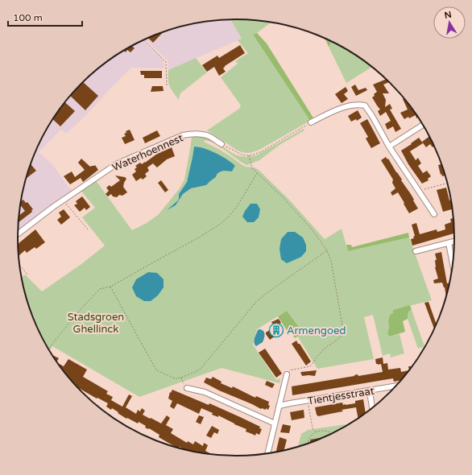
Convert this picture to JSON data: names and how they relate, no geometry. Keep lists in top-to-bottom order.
{
  "streets": {
    "street": ["Waterhoennest", "Tientjesstraat"]
  },
  "parks": ["Stadsgroen Ghellinck"],
  "places": {
    "building": ["Armengoed"]
  },
  "scale_bar": "100 m",
  "north": "top"
}
